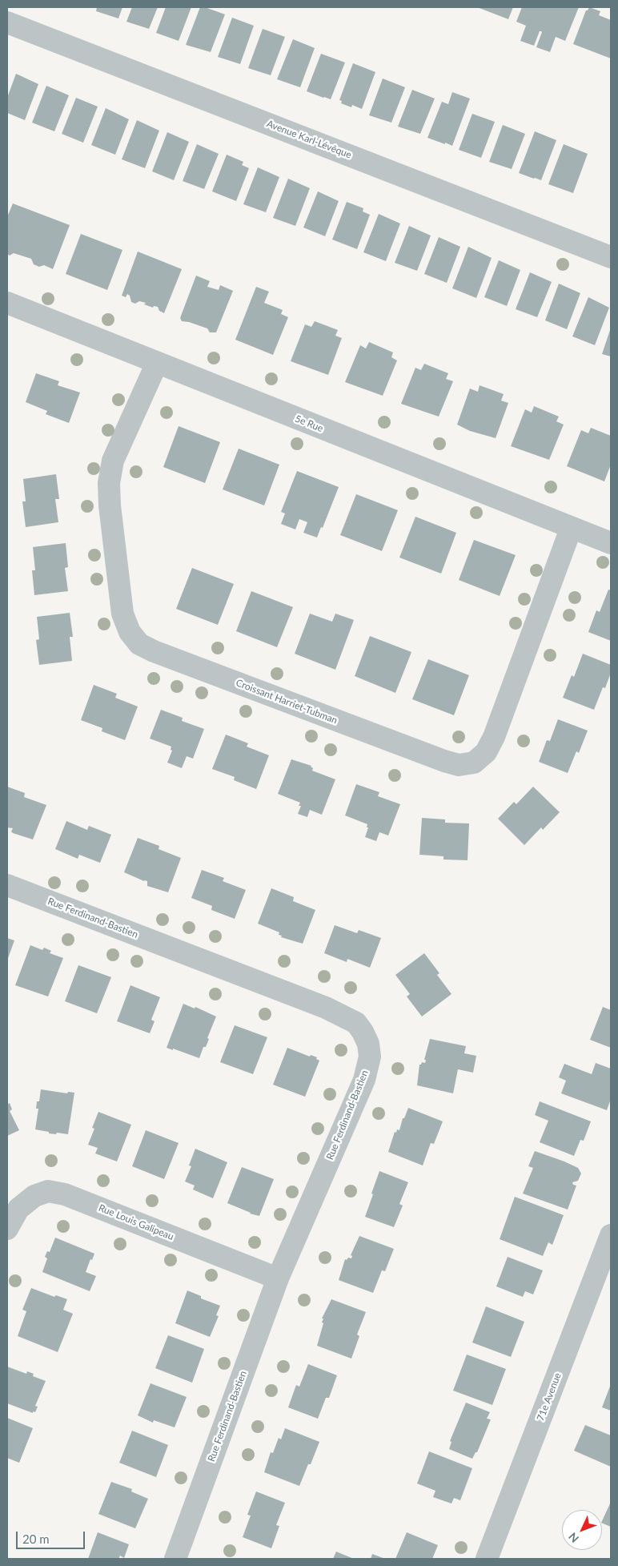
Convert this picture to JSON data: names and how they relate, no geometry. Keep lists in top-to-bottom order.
{
  "streets": {
    "street": [
      "Avenue Karl-Lévêque",
      "5e Rue",
      "Croissant Harriet-Tubman",
      "Rue Ferdinand-Bastien",
      "Rue Louis Galipeau",
      "71e Avenue"
    ]
  },
  "crossings": [
    ["5e Rue", "Croissant Harriet-Tubman"],
    ["Rue Ferdinand-Bastien", "Rue Louis Galipeau"]
  ],
  "scale_bar": "20 m",
  "north": "bottom left"
}
